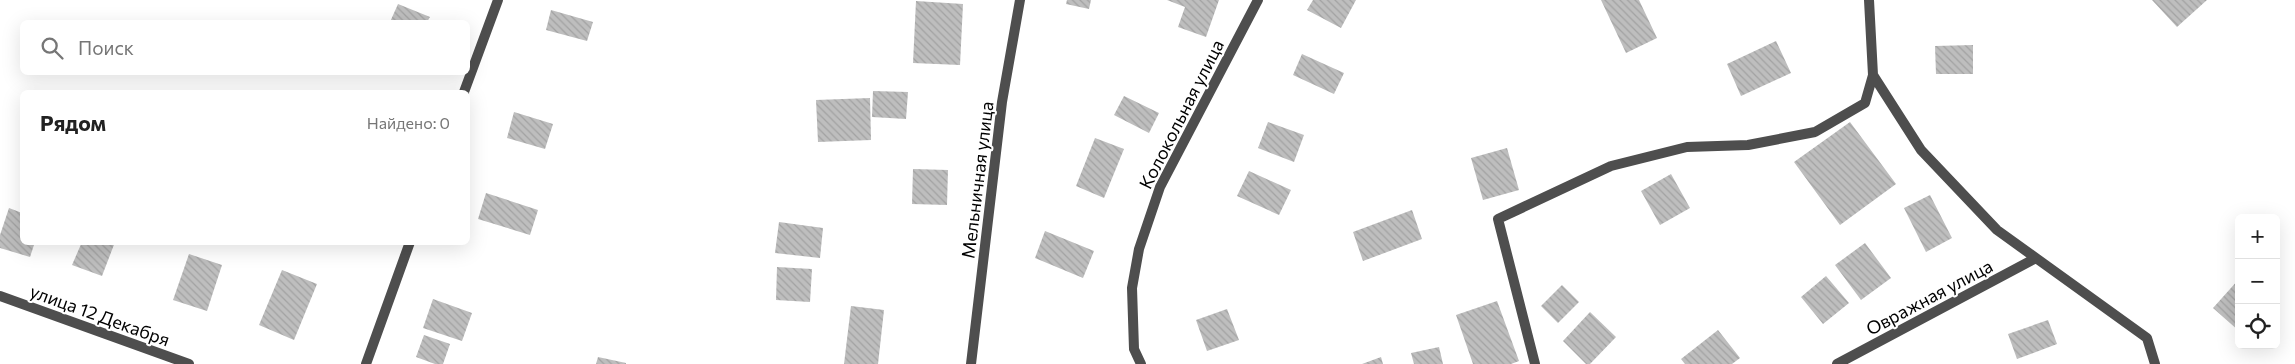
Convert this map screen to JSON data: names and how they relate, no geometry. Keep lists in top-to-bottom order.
{
  "streets": {
    "street": [
      "Колокольная улица",
      "Мельничная улица",
      "Овражная улица",
      "улица 12 Декабря"
    ]
  },
  "page": {
    "search": "Поиск",
    "heading": ["Рядом", "Найдено: 0"],
    "map_buttons": ["+", "−"]
  }
}
